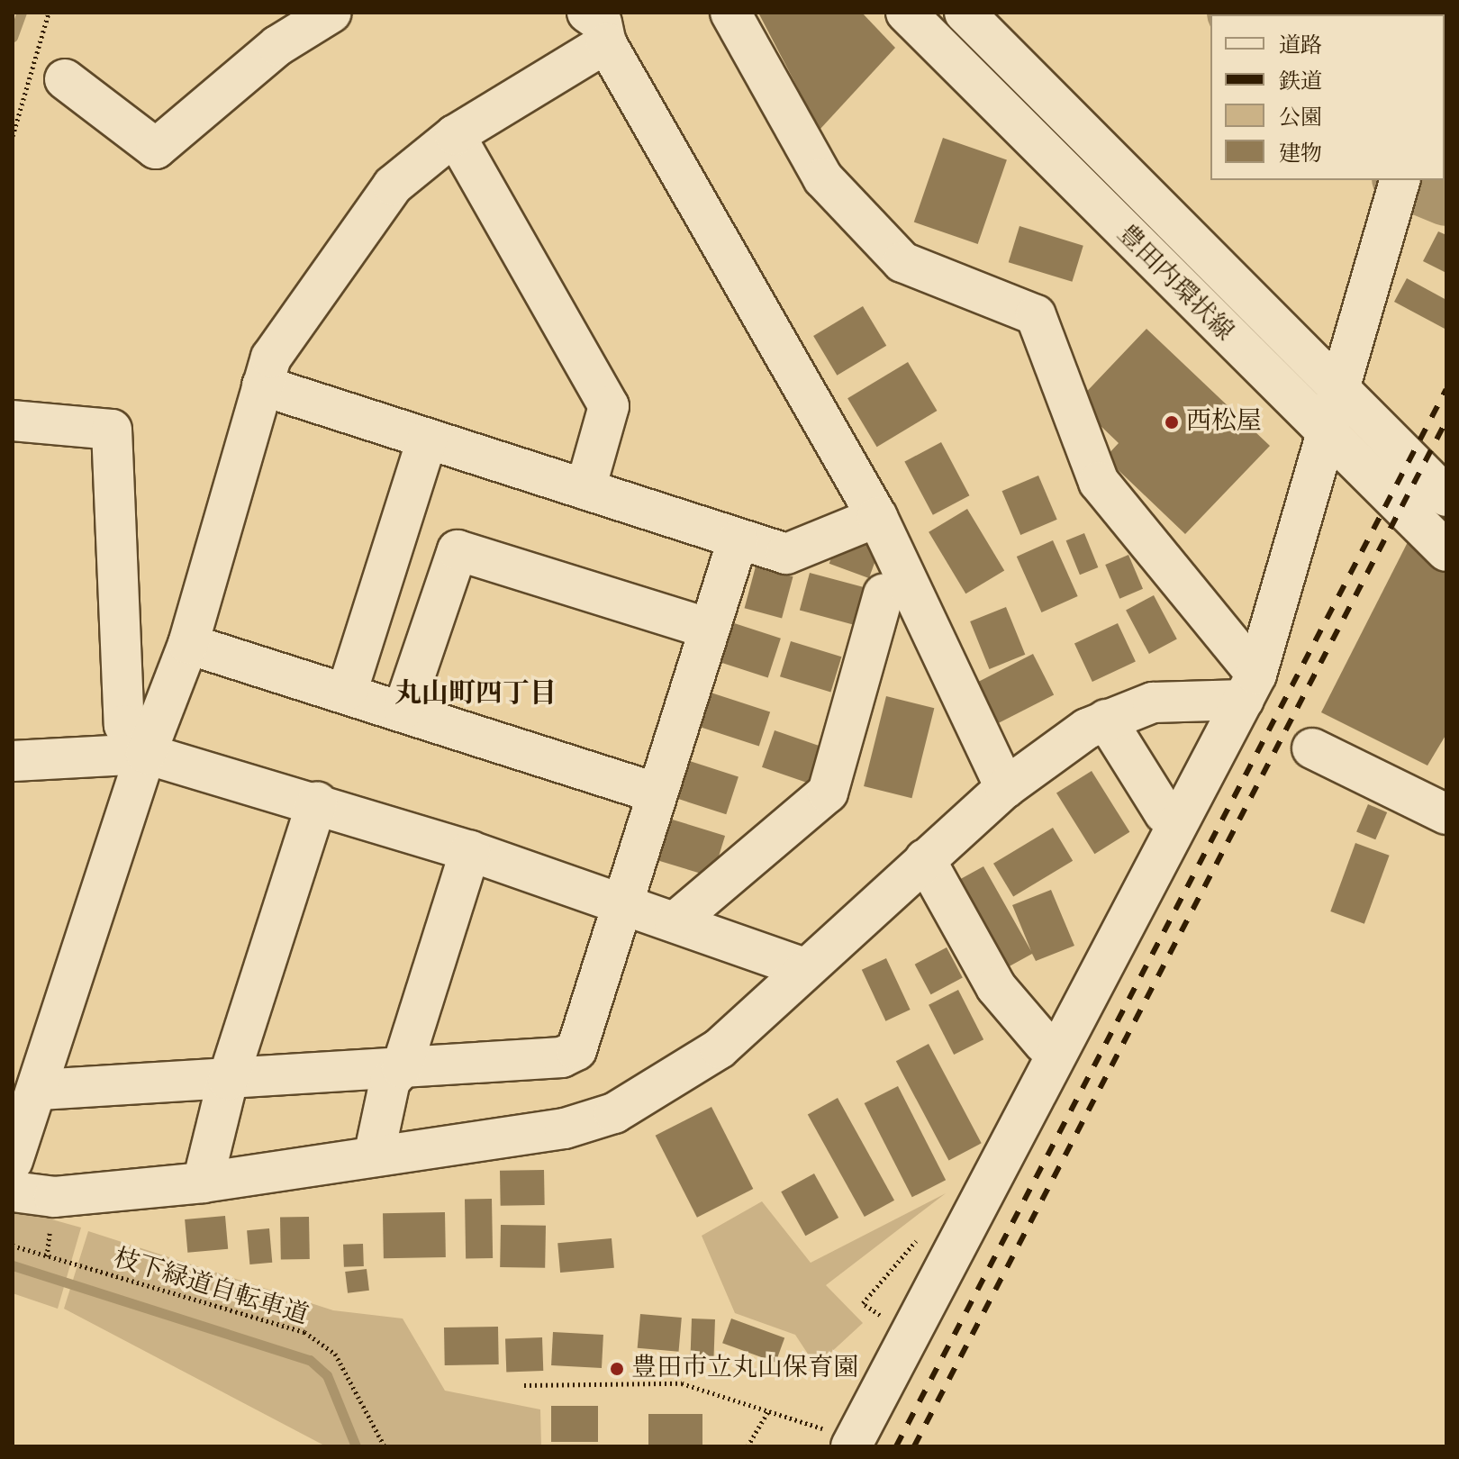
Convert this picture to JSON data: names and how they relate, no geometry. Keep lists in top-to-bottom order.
{
  "streets": {
    "street": ["豊田内環状線"],
    "path": ["枝下緑道自転車道"]
  },
  "districts": ["丸山町四丁目"],
  "places": ["西松屋", "豊田市立丸山保育園"],
  "legend": [
    "道路",
    "鉄道",
    "公園",
    "建物"
  ]
}
